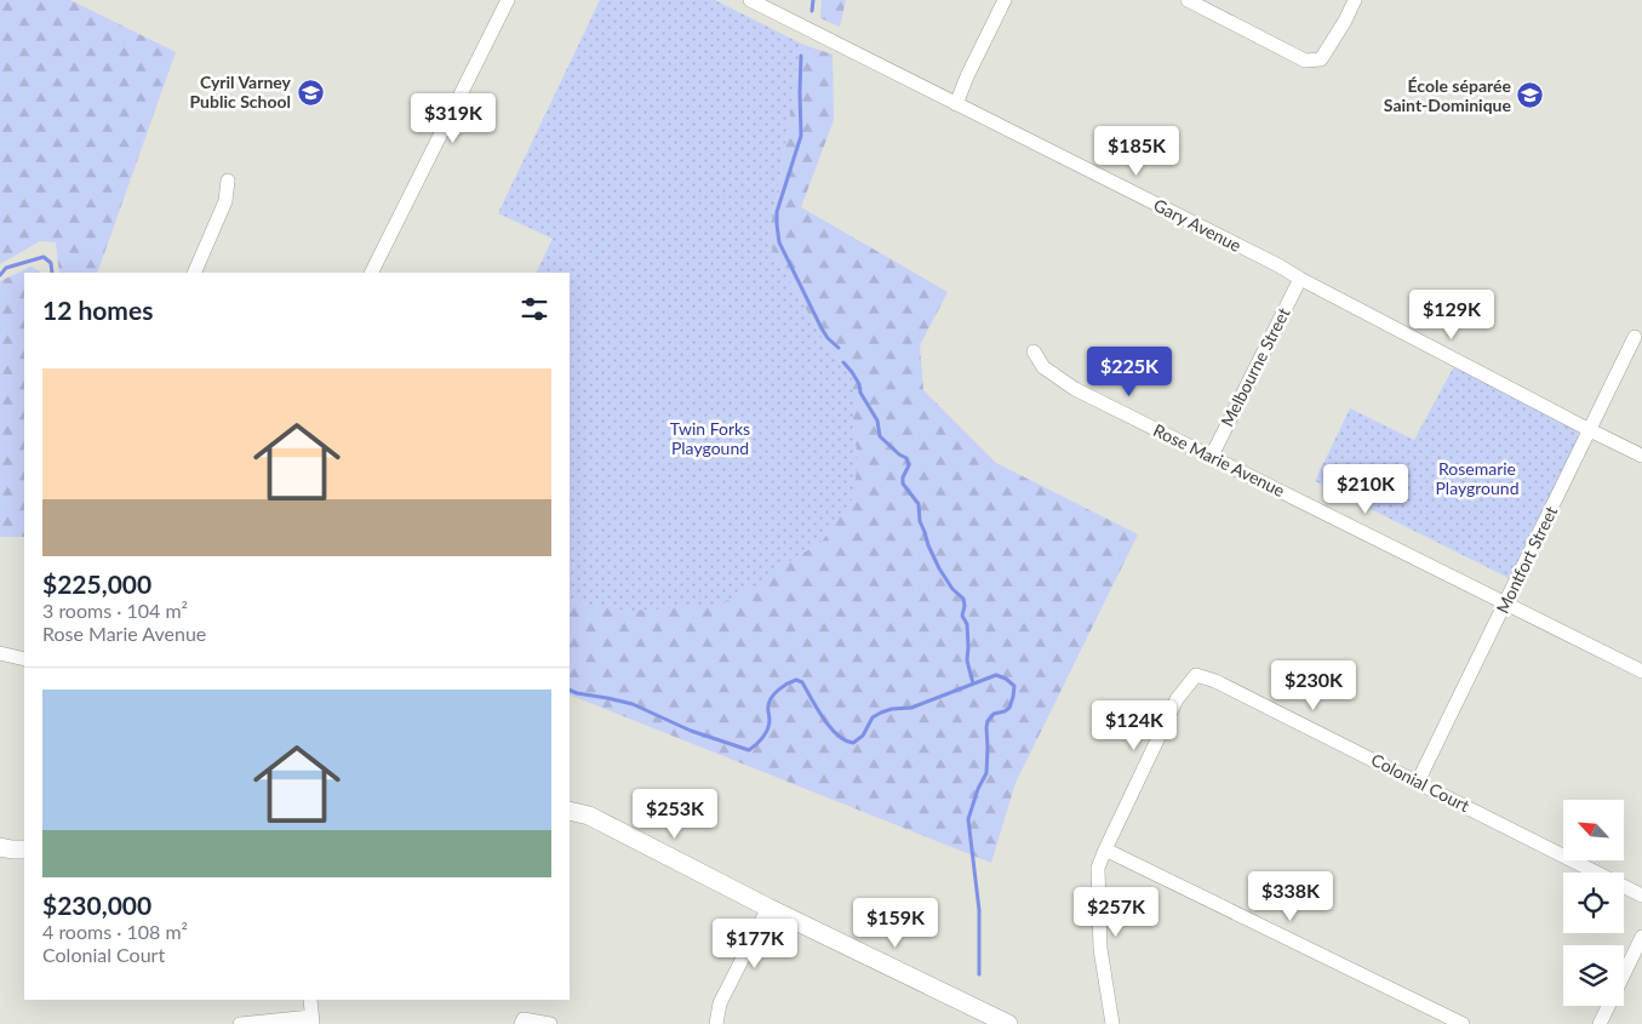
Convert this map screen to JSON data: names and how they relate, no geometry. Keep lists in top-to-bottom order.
{
  "streets": {
    "street": [
      "Gary Avenue",
      "Melbourne Street",
      "Rose Marie Avenue",
      "Montfort Street",
      "Colonial Court"
    ]
  },
  "crossings": [
    ["Gary Avenue", "Melbourne Street"],
    ["Gary Avenue", "Montfort Street"],
    ["Melbourne Street", "Rose Marie Avenue"],
    ["Rose Marie Avenue", "Montfort Street"],
    ["Montfort Street", "Colonial Court"]
  ],
  "parks": ["Twin Forks Playgound", "Rosemarie Playground"],
  "places": {
    "school or university": ["Cyril Varney Public School", "École séparée Saint-Dominique"]
  },
  "north": "top left",
  "page": {
    "price": [
      "$319K",
      "$185K",
      "$129K",
      "$225K",
      "$210K",
      "$230K",
      "$124K",
      "$253K",
      "$338K",
      "$257K",
      "$159K",
      "$177K"
    ],
    "heading": "12 homes",
    "list": [
      {
        "name": "$225,000",
        "note": "3 rooms · 104 m² · Rose Marie Avenue"
      },
      {
        "name": "$230,000",
        "note": "4 rooms · 108 m² · Colonial Court"
      }
    ]
  }
}
